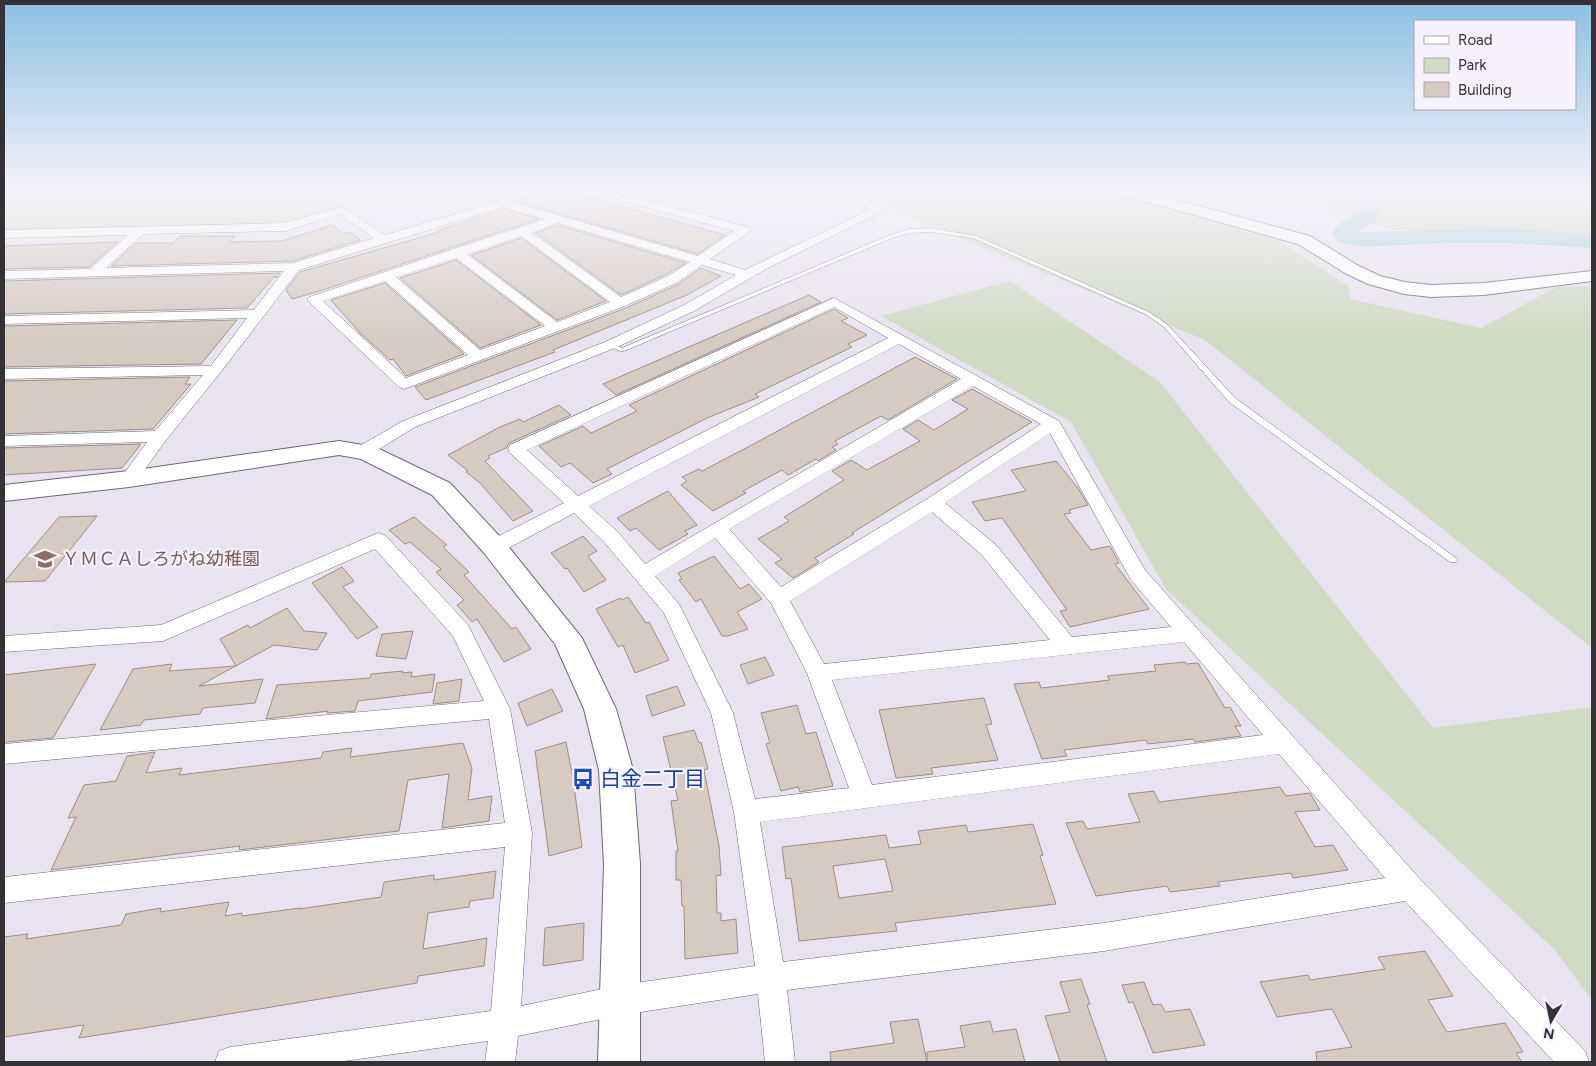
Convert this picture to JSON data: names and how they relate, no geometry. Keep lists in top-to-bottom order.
{
  "places": {
    "school or university": ["ＹＭＣＡしろがね幼稚園"],
    "bus stop": ["白金二丁目"]
  },
  "legend": ["Road", "Park", "Building"],
  "north": "bottom"
}
